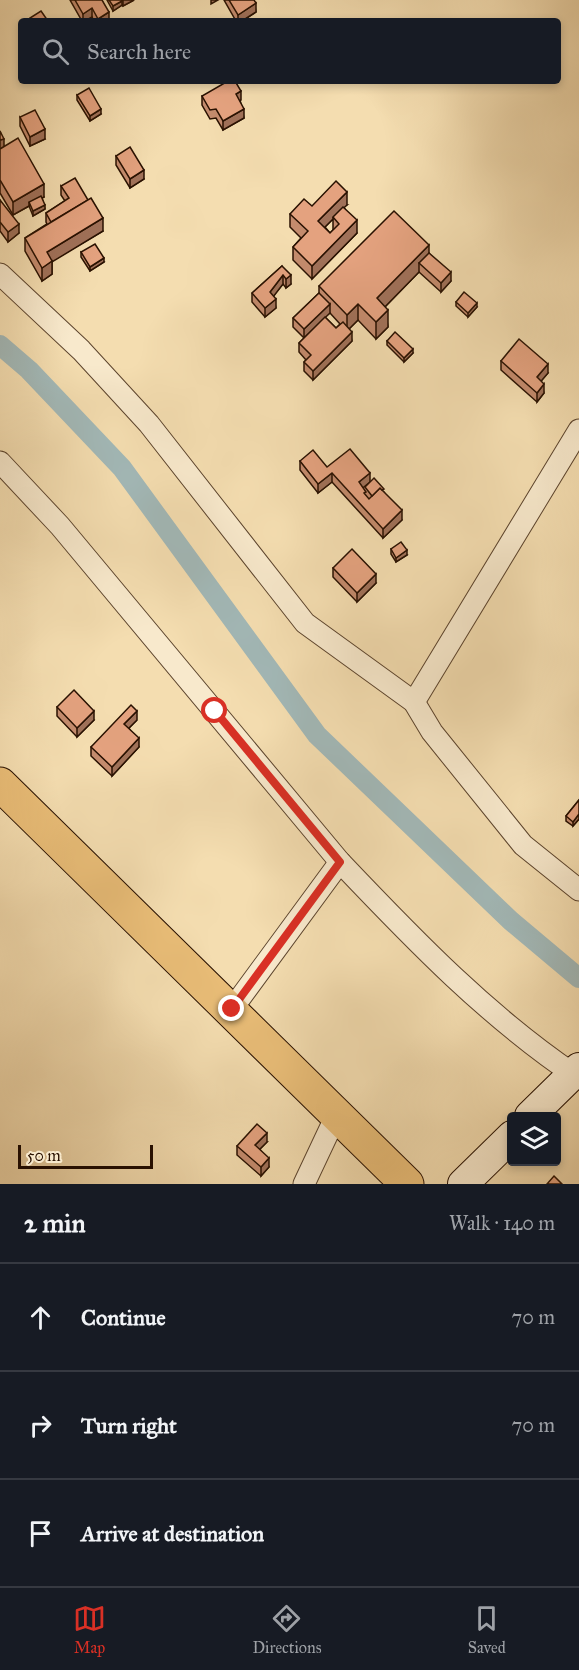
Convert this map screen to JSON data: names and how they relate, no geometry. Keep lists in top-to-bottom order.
{
  "scale_bar": "50 m",
  "page": {
    "search": "Search here",
    "scale": "50 m",
    "heading": ["2 min", "Walk · 140 m"],
    "list": [
      ["Continue", "70 m"],
      ["Turn right", "70 m"],
      "Arrive at destination"
    ],
    "nav": ["Map", "Directions", "Saved"]
  }
}
